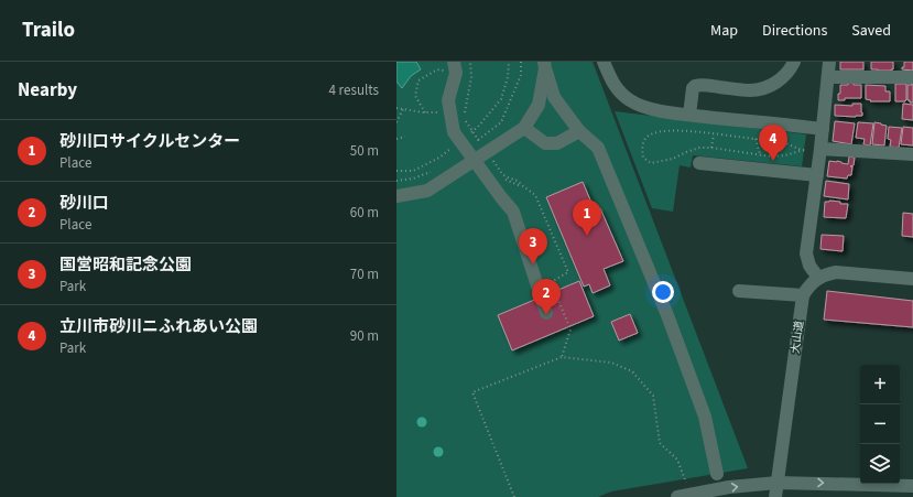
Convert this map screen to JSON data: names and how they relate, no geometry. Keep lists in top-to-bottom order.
{
  "streets": {
    "street": ["大山道"]
  },
  "page": {
    "header": "Trailo",
    "nav": ["Map", "Directions", "Saved"],
    "heading": ["Nearby", "4 results"],
    "list": [
      {
        "mark": "1",
        "name": "砂川口サイクルセンター",
        "note": "Place",
        "value": "50 m"
      },
      {
        "mark": "2",
        "name": "砂川口",
        "note": "Place",
        "value": "60 m"
      },
      {
        "mark": "3",
        "name": "国営昭和記念公園",
        "note": "Park",
        "value": "70 m"
      },
      {
        "mark": "4",
        "name": "立川市砂川ニふれあい公園",
        "note": "Park",
        "value": "90 m"
      }
    ],
    "pins": [
      "4",
      "1",
      "3",
      "2"
    ],
    "map_buttons": ["+", "−"]
  }
}
